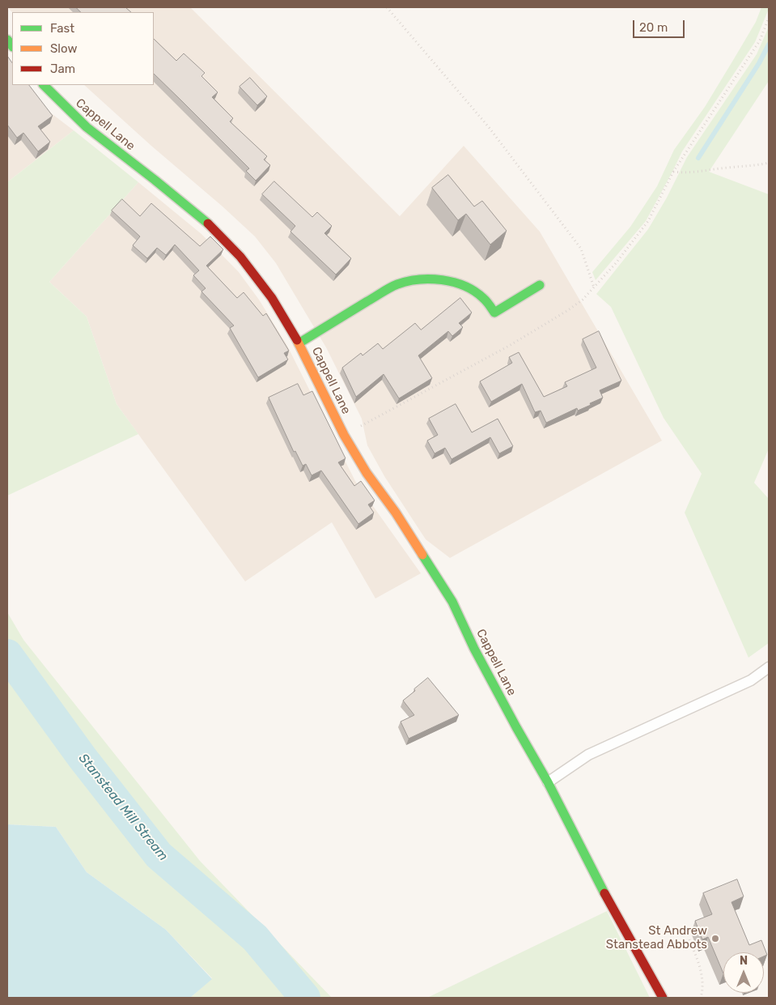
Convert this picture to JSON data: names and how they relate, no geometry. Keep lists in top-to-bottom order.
{
  "streets": {
    "street": ["Cappell Lane"]
  },
  "water": ["Stanstead Mill Stream"],
  "places": ["St Andrew Stanstead Abbots"],
  "legend": ["Fast", "Slow", "Jam"],
  "scale_bar": "20 m",
  "north": "top"
}
